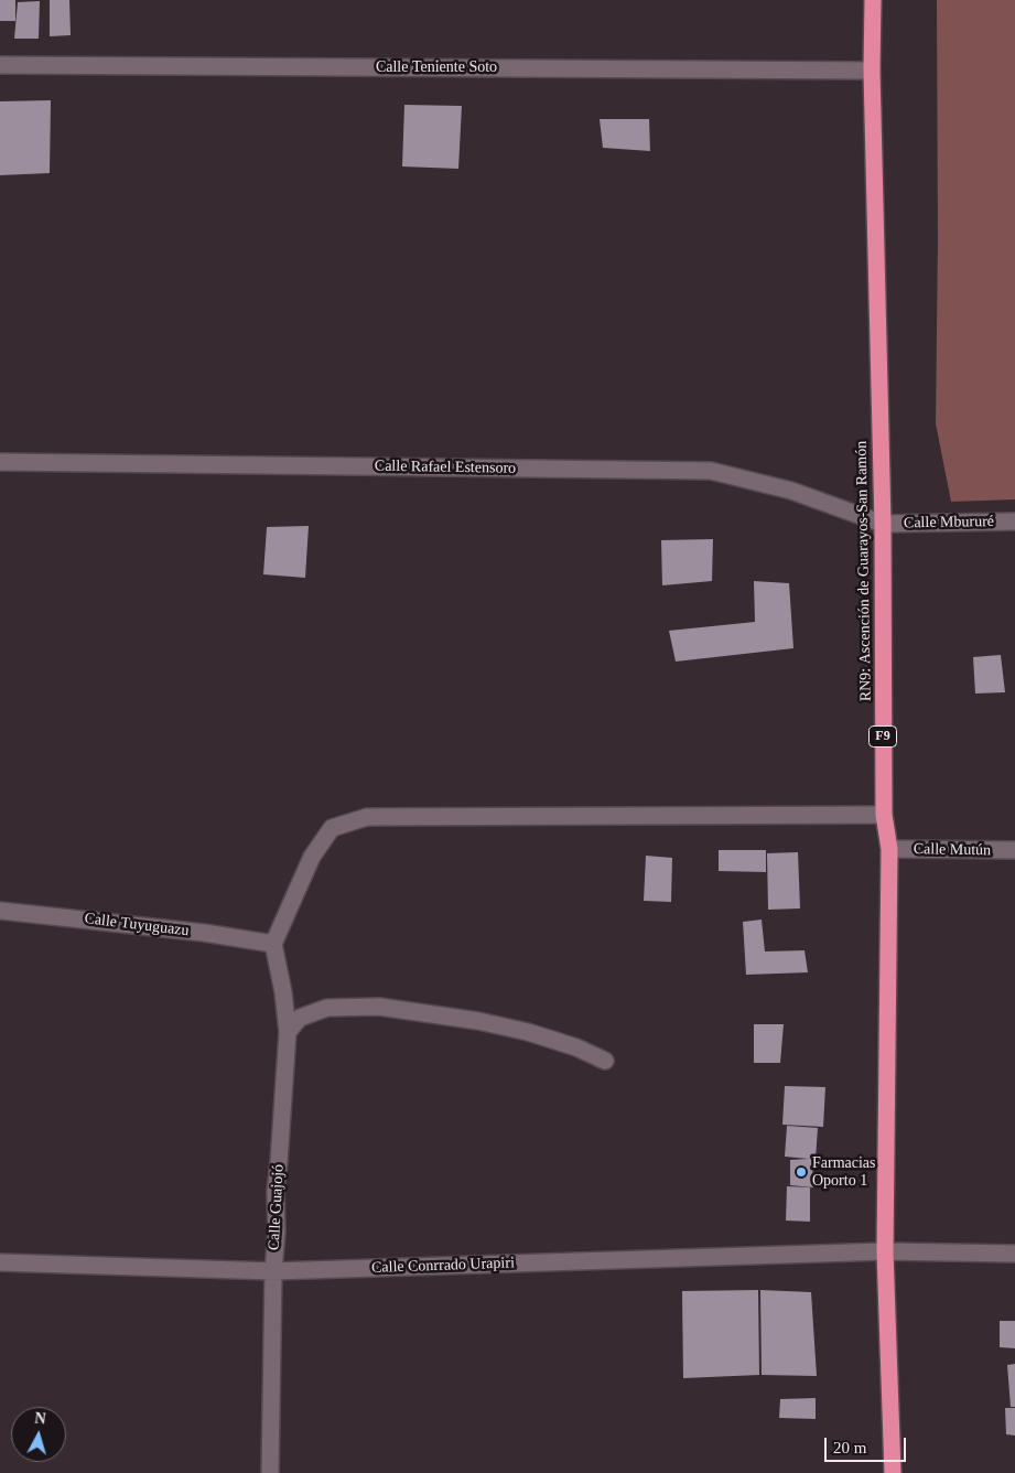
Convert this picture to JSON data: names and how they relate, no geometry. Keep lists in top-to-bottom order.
{
  "streets": {
    "highway": ["RN9: Ascención de Guarayos-San Ramón", "F9"],
    "street": [
      "Calle Teniente Soto",
      "Calle Rafael Estensoro",
      "Calle Mbururé",
      "Calle Mutún",
      "Calle Tuyuguazu",
      "Calle Guajojó",
      "Calle Conrrado Urapiri"
    ]
  },
  "crossings": [
    ["Calle Teniente Soto", "RN9: Ascención de Guarayos-San Ramón"],
    ["Calle Rafael Estensoro", "Calle Mbururé"],
    ["Calle Rafael Estensoro", "RN9: Ascención de Guarayos-San Ramón"],
    ["Calle Mbururé", "RN9: Ascención de Guarayos-San Ramón"],
    ["RN9: Ascención de Guarayos-San Ramón", "Calle Mutún"],
    ["RN9: Ascención de Guarayos-San Ramón", "Calle Conrrado Urapiri"],
    ["Calle Tuyuguazu", "Calle Guajojó"],
    ["Calle Guajojó", "Calle Conrrado Urapiri"]
  ],
  "places": ["Farmacias Oporto 1"],
  "scale_bar": "20 m",
  "north": "top"
}
